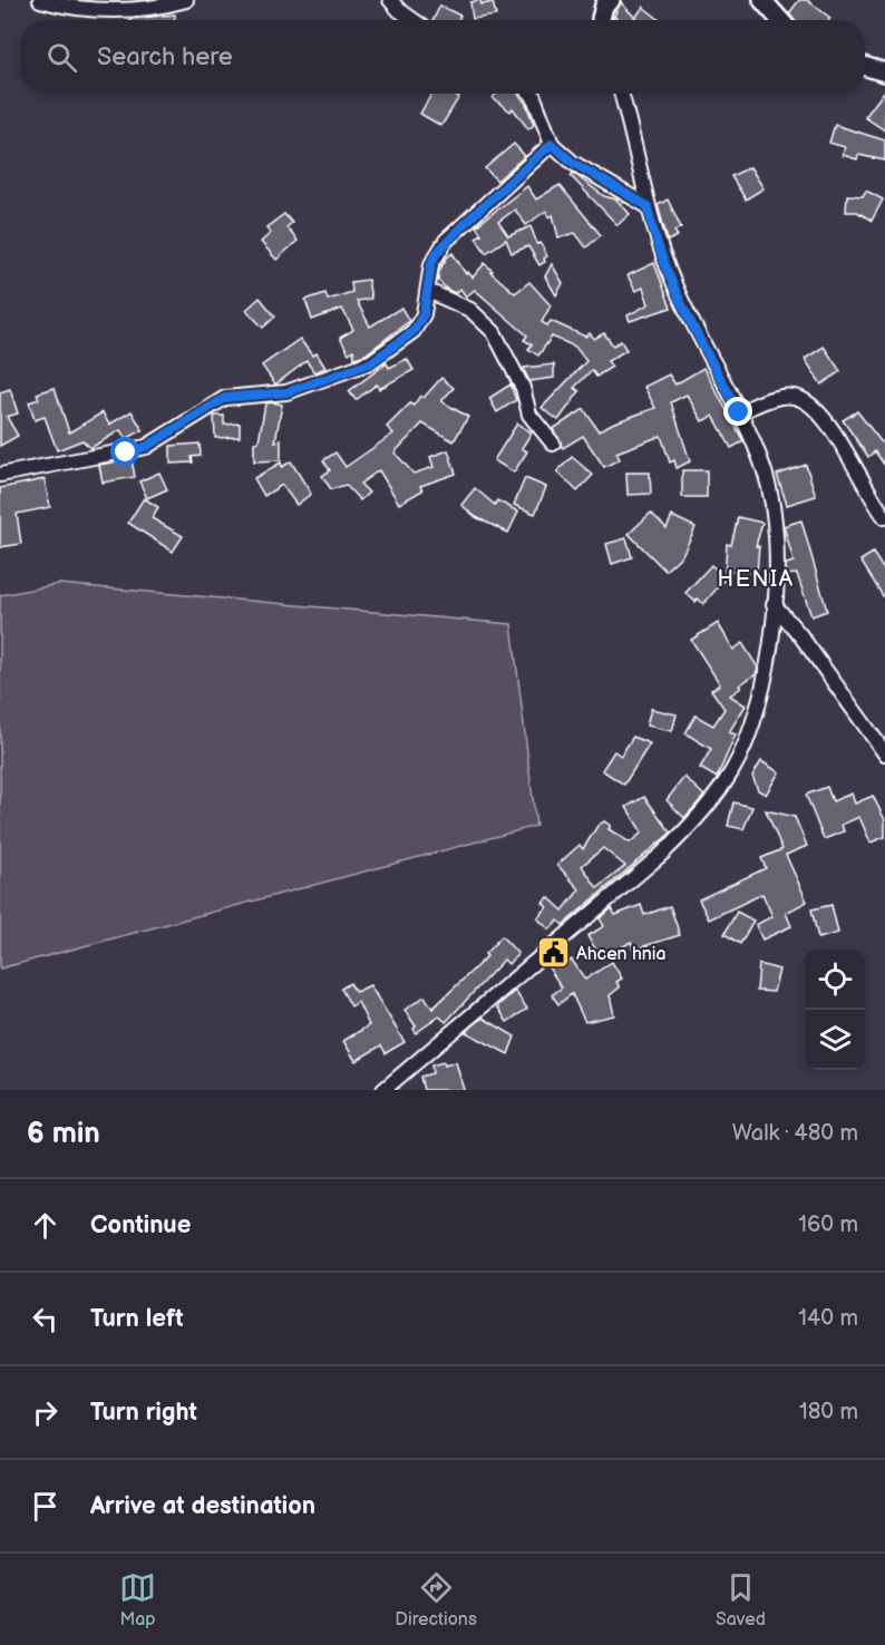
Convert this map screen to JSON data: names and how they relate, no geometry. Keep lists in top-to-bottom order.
{
  "districts": ["HENIA"],
  "places": {
    "public building": ["Ahcen hnia"]
  },
  "page": {
    "search": "Search here",
    "heading": ["6 min", "Walk · 480 m"],
    "list": [
      ["Continue", "160 m"],
      ["Turn left", "140 m"],
      ["Turn right", "180 m"],
      "Arrive at destination"
    ],
    "nav": ["Map", "Directions", "Saved"]
  }
}
